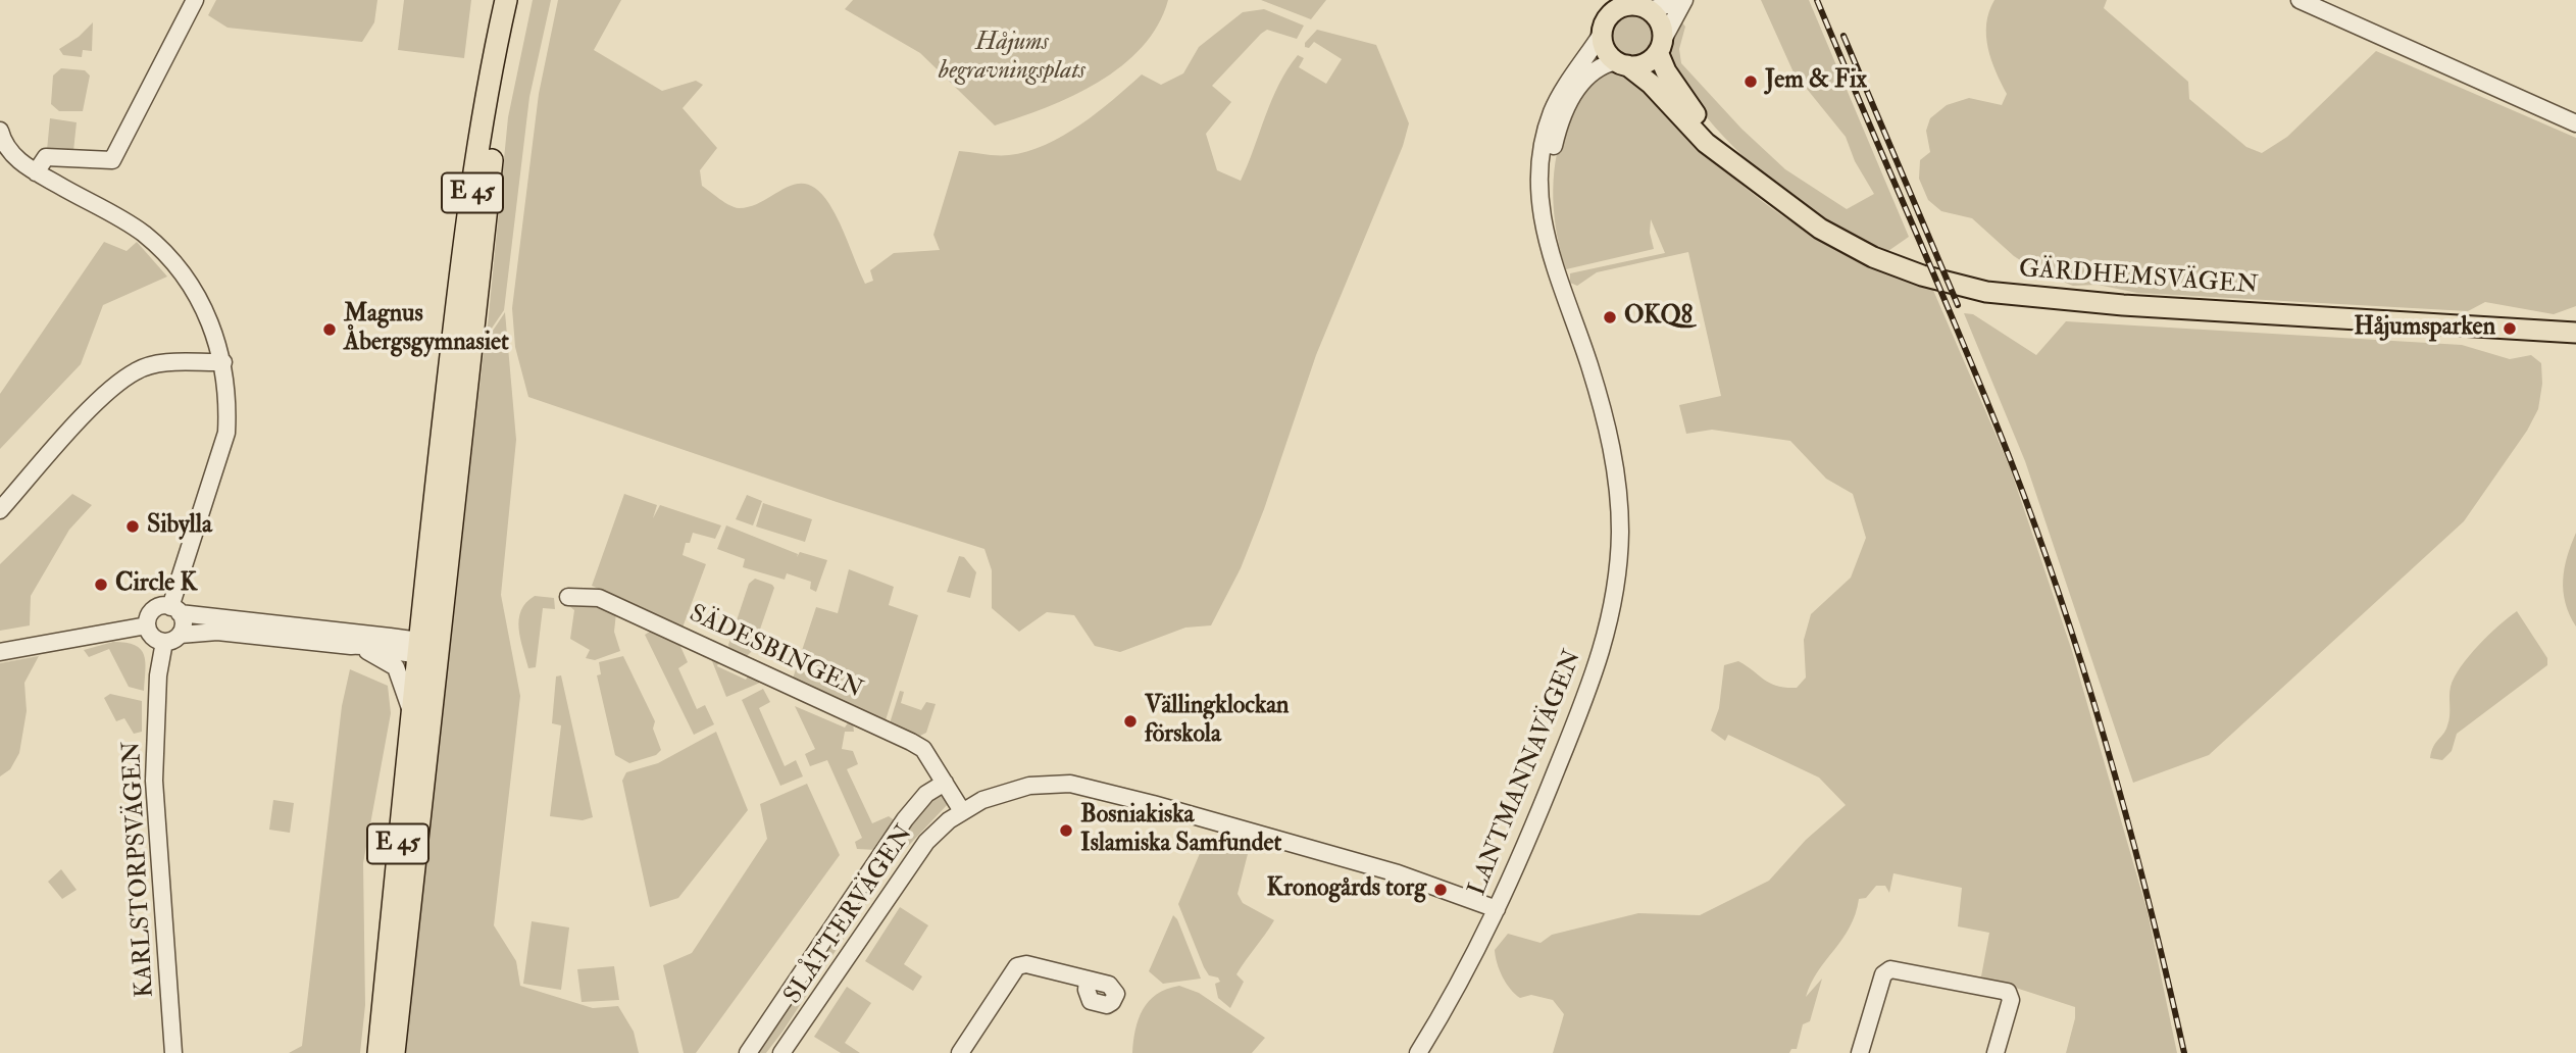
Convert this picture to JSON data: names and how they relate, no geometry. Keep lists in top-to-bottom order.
{
  "streets": {
    "highway": ["E 45"],
    "main road": ["GÄRDHEMSVÄGEN"],
    "street": [
      "SÄDESBINGEN",
      "LANTMANNAVÄGEN",
      "KARLSTORPSVÄGEN",
      "SLÅTTERVÄGEN"
    ]
  },
  "crossings": [
    ["GÄRDHEMSVÄGEN", "LANTMANNAVÄGEN"],
    ["SÄDESBINGEN", "SLÅTTERVÄGEN"],
    ["LANTMANNAVÄGEN", "SLÅTTERVÄGEN"]
  ],
  "parks": ["Håjums begravningsplats"],
  "places": [
    "Jem & Fix",
    "OKQ8",
    "Håjumsparken",
    "Magnus Åbergsgymnasiet",
    "Sibylla",
    "Circle K",
    "Vällingklockan förskola",
    "Bosniakiska Islamiska Samfundet",
    "Kronogårds torg"
  ]
}
